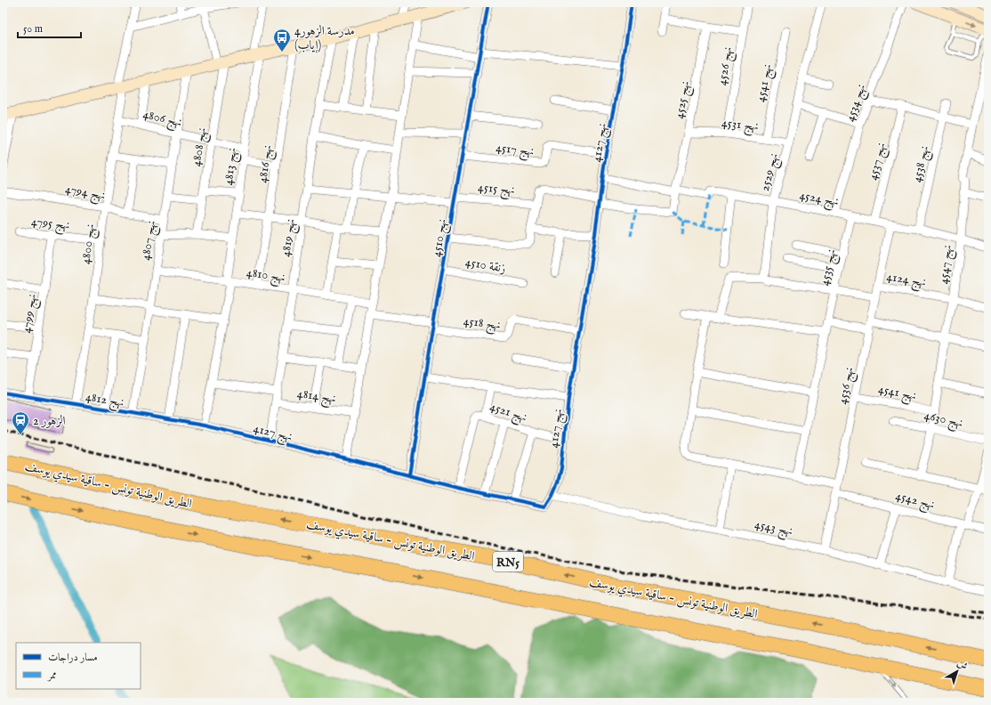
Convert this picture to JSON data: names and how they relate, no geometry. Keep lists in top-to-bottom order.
{
  "streets": {
    "highway": ["الطريق الوطنية تونس - ساقية سيدي يوسف", "RN5"],
    "street": [
      "نهج 4526",
      "نهج 4541",
      "نهج 4525",
      "نهج 4534",
      "نهج 4806",
      "نهج 4531",
      "نهج 4127",
      "نهج 4808",
      "نهج 4517",
      "نهج 4537",
      "نهج 4816",
      "نهج 4538",
      "نهج 4813",
      "نهج 2529",
      "نهج 4515",
      "نهج 4794",
      "نهج 4524",
      "نهج 4795",
      "نهج 4819",
      "نهج 4510",
      "نهج 4807",
      "نهج 4800",
      "زنقة 4510",
      "نهج 4547",
      "نهج 4535",
      "نهج 4810",
      "نهج 4124",
      "نهج 4799",
      "نهج 4518",
      "نهج 4536",
      "نهج 4814",
      "نهج 4812",
      "نهج 4521",
      "نهج 4630",
      "نهج 4542",
      "نهج 4543"
    ]
  },
  "crossings": [
    ["نهج 4526", "نهج 4531"],
    ["نهج 4541", "نهج 4531"],
    ["نهج 4541", "نهج 4547"],
    ["نهج 4541", "نهج 4536"],
    ["نهج 4525", "نهج 4531"],
    ["نهج 4525", "نهج 4127"],
    ["نهج 4525", "نهج 4524"],
    ["نهج 4534", "نهج 4524"],
    ["نهج 4806", "نهج 4808"],
    ["نهج 4806", "نهج 4813"],
    ["نهج 4806", "نهج 4807"],
    ["نهج 4806", "نهج 4800"],
    ["نهج 4531", "نهج 2529"],
    ["نهج 4127", "نهج 4517"],
    ["نهج 4127", "نهج 4813"],
    ["نهج 4127", "نهج 4819"],
    ["نهج 4127", "نهج 4510"],
    ["نهج 4127", "نهج 4518"],
    ["نهج 4127", "نهج 4812"],
    ["نهج 4127", "نهج 4521"],
    ["نهج 4127", "نهج 4543"],
    ["نهج 4517", "نهج 4510"],
    ["نهج 4537", "نهج 4524"],
    ["نهج 4816", "نهج 4810"],
    ["نهج 4538", "نهج 4524"],
    ["نهج 4813", "نهج 4810"],
    ["نهج 4813", "نهج 4812"],
    ["نهج 2529", "نهج 4524"],
    ["نهج 4515", "نهج 4819"],
    ["نهج 4515", "نهج 4510"],
    ["نهج 4794", "نهج 4807"],
    ["نهج 4794", "نهج 4800"],
    ["نهج 4524", "نهج 4547"],
    ["نهج 4524", "نهج 4535"],
    ["نهج 4524", "نهج 4536"],
    ["نهج 4795", "نهج 4800"],
    ["نهج 4795", "نهج 4799"],
    ["نهج 4819", "نهج 4810"],
    ["نهج 4819", "نهج 4814"],
    ["نهج 4510", "زنقة 4510"],
    ["نهج 4510", "نهج 4518"],
    ["نهج 4807", "نهج 4810"],
    ["نهج 4807", "نهج 4812"],
    ["نهج 4800", "نهج 4812"],
    ["نهج 4547", "نهج 4124"],
    ["نهج 4547", "نهج 4630"],
    ["نهج 4535", "نهج 4542"],
    ["نهج 4124", "نهج 4536"],
    ["نهج 4799", "نهج 4812"],
    ["نهج 4536", "نهج 4542"],
    ["نهج 4536", "نهج 4543"]
  ],
  "places": {
    "bus stop": ["مدرسة الزهور4 (إياب)"],
    "station": ["الزهور 2"]
  },
  "legend": ["مسار دراجات", "ممر"],
  "scale_bar": "50 m",
  "north": "top right"
}
